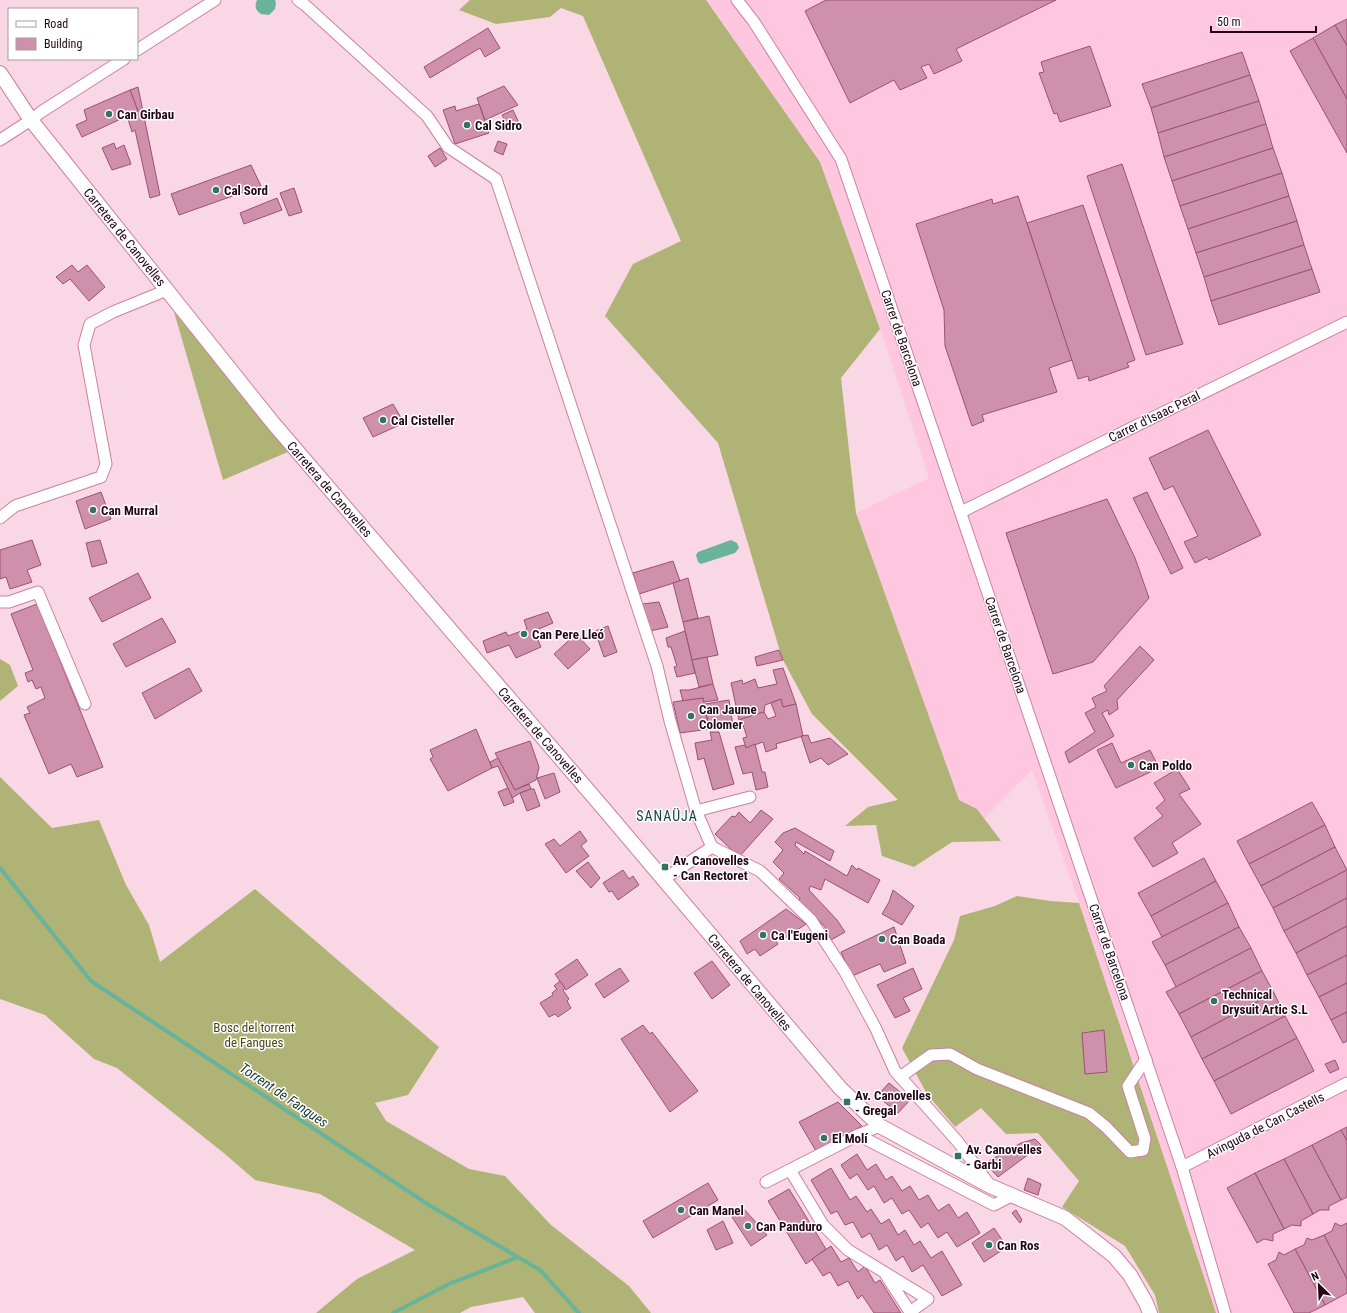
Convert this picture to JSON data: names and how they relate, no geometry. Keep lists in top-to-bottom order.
{
  "streets": {
    "street": [
      "Carretera de Canovelles",
      "Carrer de Barcelona",
      "Carrer d'Isaac Peral",
      "Avinguda de Can Castells"
    ]
  },
  "crossings": [
    ["Carrer de Barcelona", "Carrer d'Isaac Peral"],
    ["Carrer de Barcelona", "Avinguda de Can Castells"]
  ],
  "districts": ["SANAÜJA"],
  "water": ["Torrent de Fangues"],
  "parks": ["Bosc del torrent de Fangues"],
  "places": {
    "other": [
      "Can Girbau",
      "Cal Sidro",
      "Cal Sord",
      "Cal Cisteller",
      "Can Murral",
      "Can Pere Lleó",
      "Can Jaume Colomer",
      "Can Poldo",
      "Ca l'Eugeni",
      "Can Boada",
      "Technical Drysuit Artic S.L",
      "El Molí",
      "Can Manel",
      "Can Panduro",
      "Can Ros"
    ],
    "transit": ["Av. Canovelles - Can Rectoret", "Av. Canovelles - Gregal", "Av. Canovelles - Garbi"]
  },
  "legend": ["Road", "Building"],
  "scale_bar": "50 m",
  "north": "top left"
}
